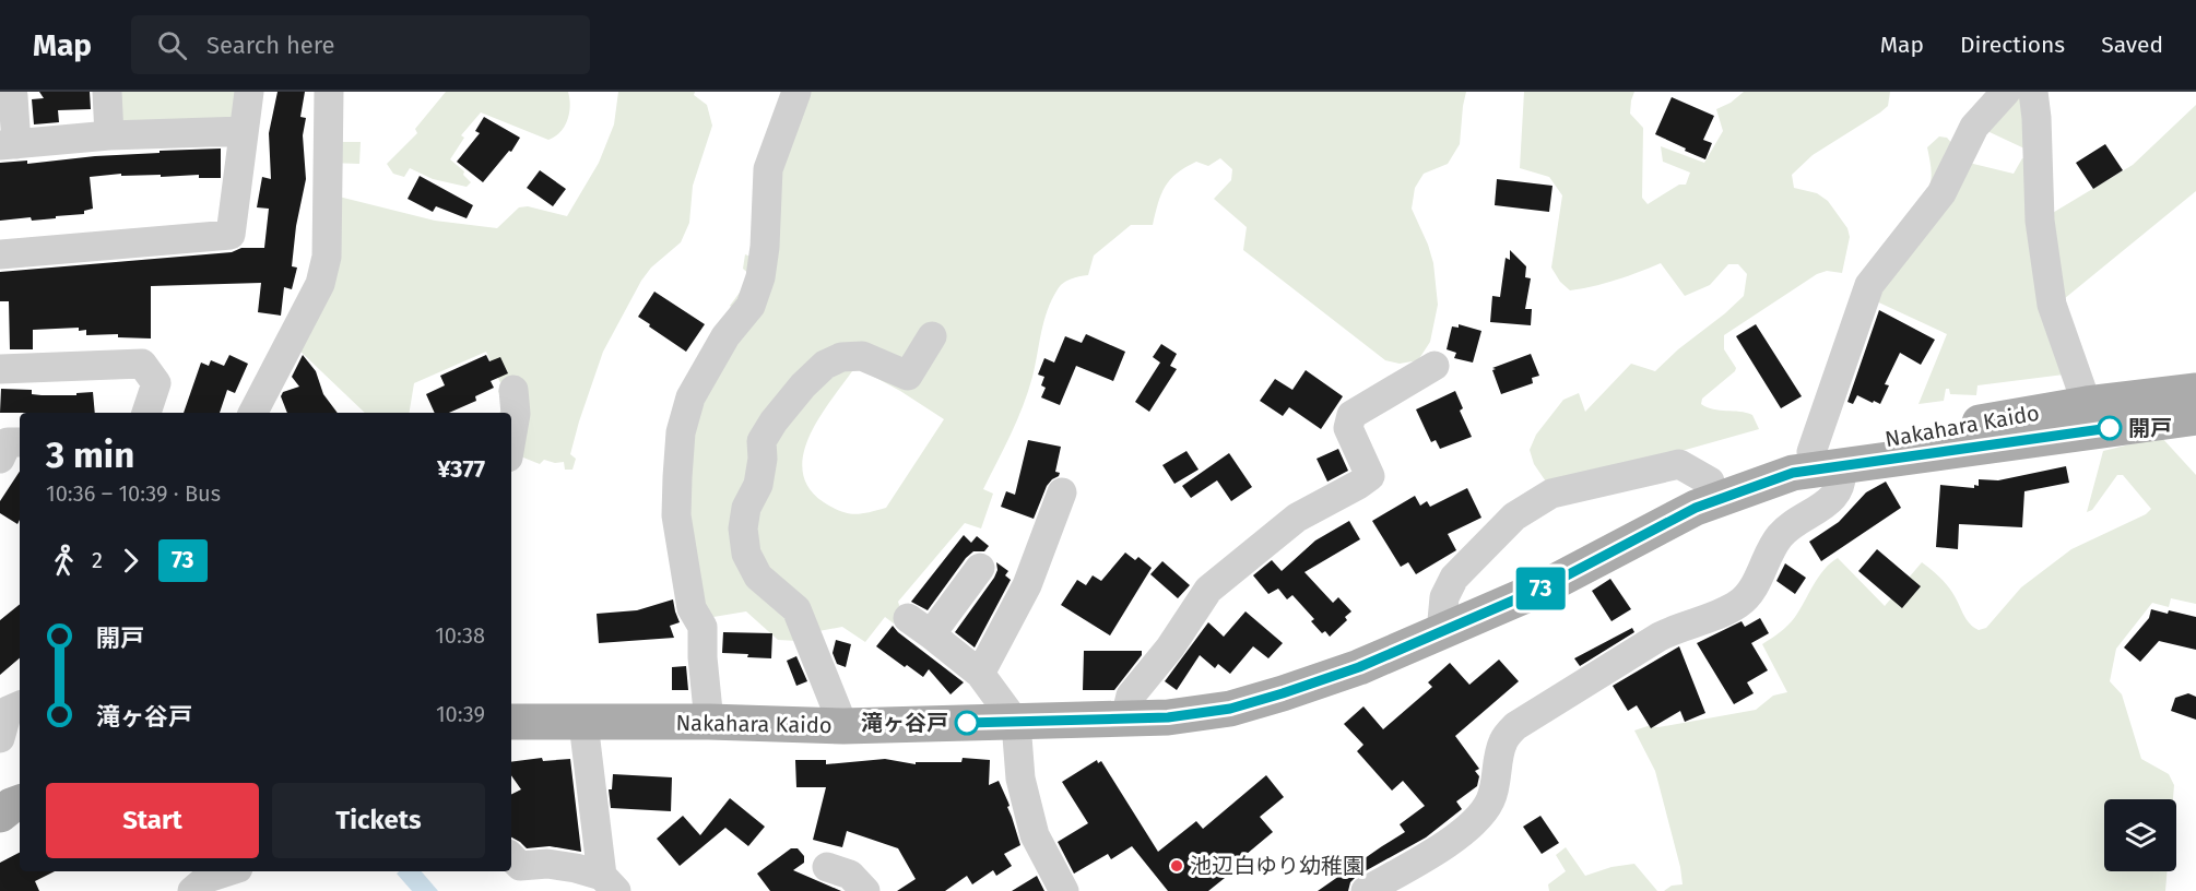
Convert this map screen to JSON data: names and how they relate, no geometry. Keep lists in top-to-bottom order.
{
  "streets": {
    "main road": ["Nakahara Kaido"]
  },
  "places": ["開戸", "滝ヶ谷戸", "池辺白ゆり幼稚園"],
  "lines": ["bus line 73"],
  "page": {
    "header": "Map",
    "search": "Search here",
    "nav": ["Map", "Directions", "Saved"],
    "on_map": "73",
    "heading": ["3 min", "10:36 – 10:39 · Bus", "¥377"],
    "legs": ["2", "73"],
    "list": [
      {
        "name": "開戸",
        "value": "10:38"
      },
      {
        "name": "滝ヶ谷戸",
        "value": "10:39"
      }
    ],
    "buttons": ["Start", "Tickets"]
  }
}
